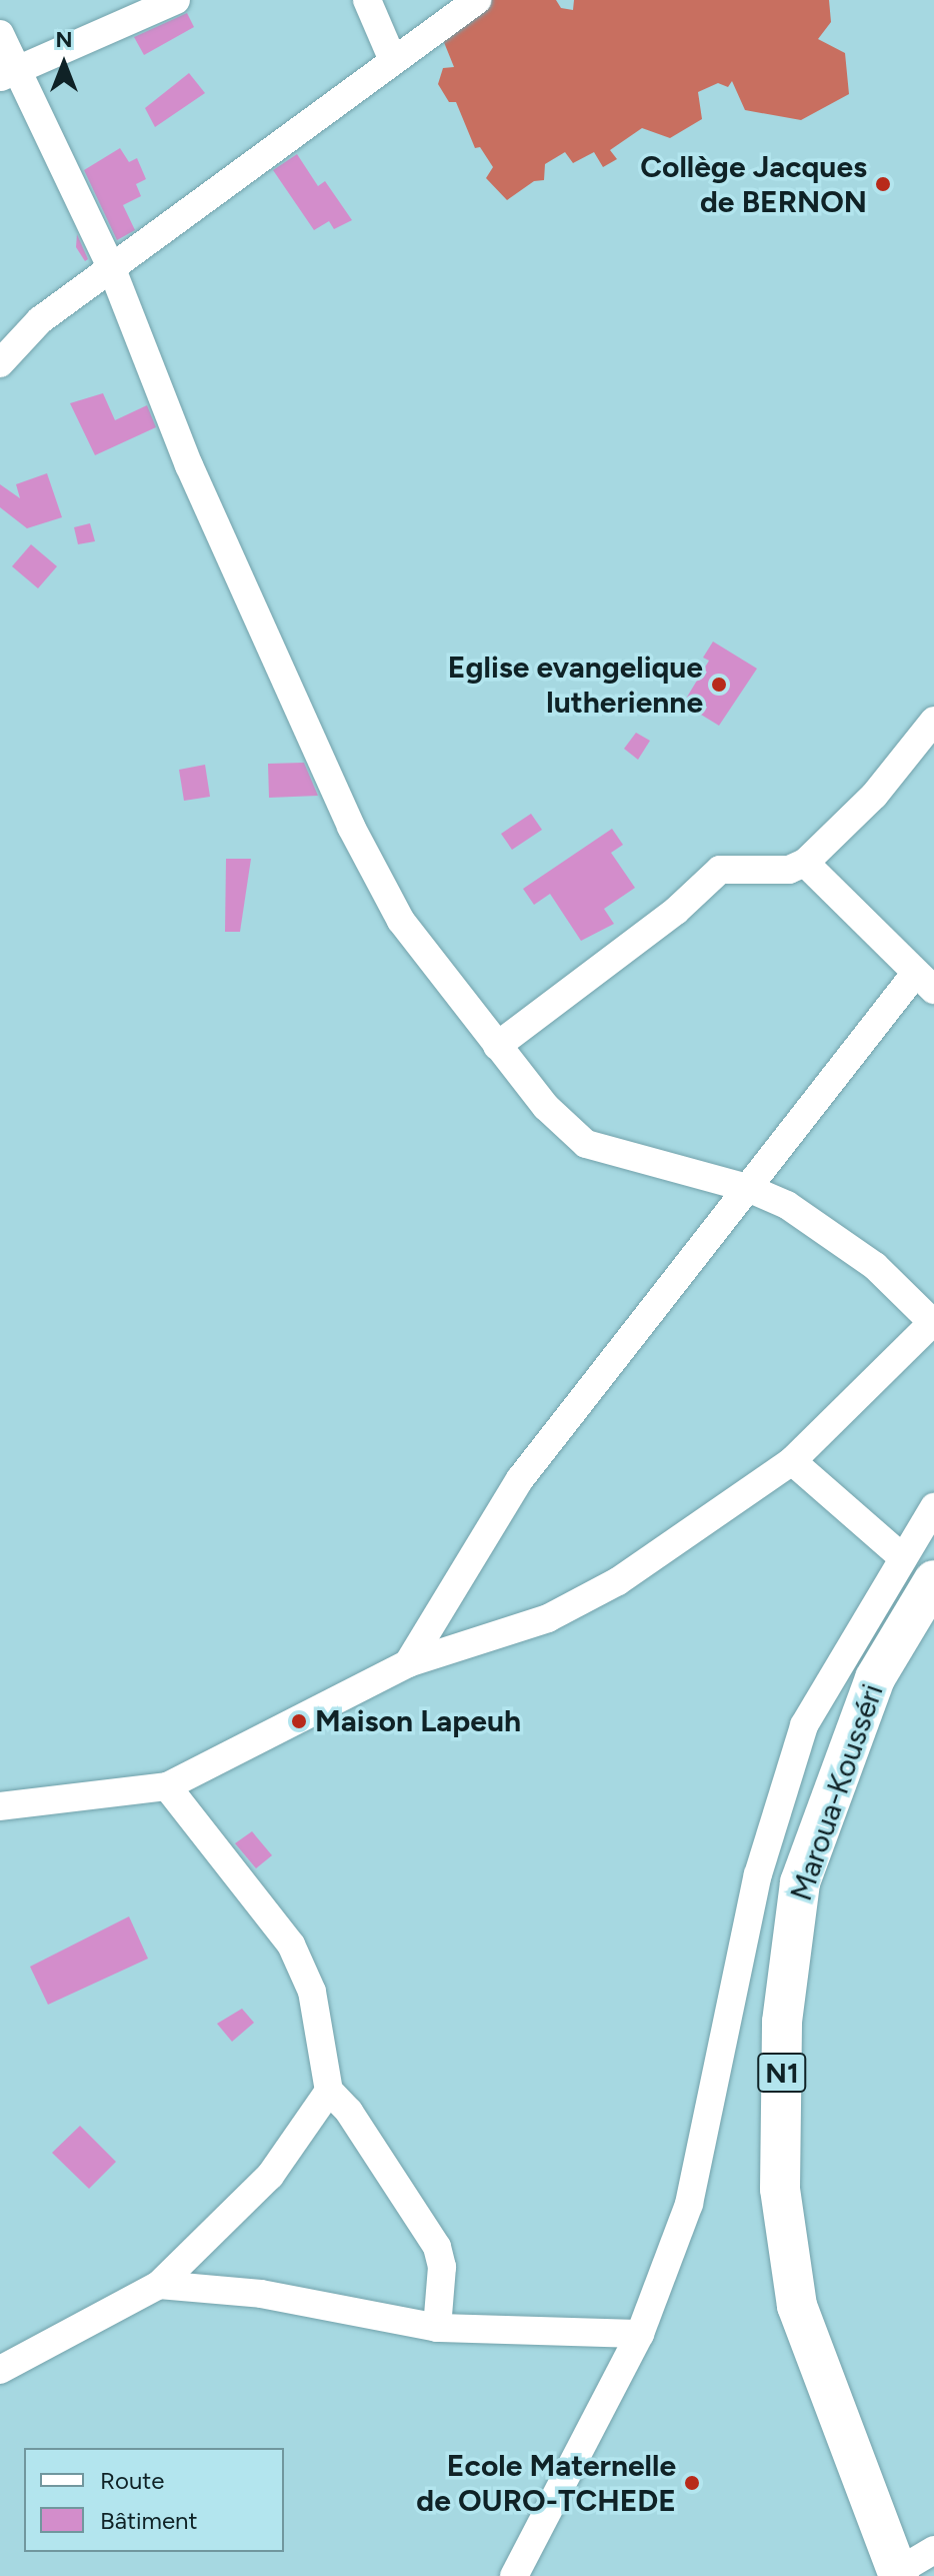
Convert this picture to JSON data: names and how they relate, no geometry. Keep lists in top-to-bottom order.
{
  "streets": {
    "highway": ["Maroua-Kousséri", "N1"]
  },
  "places": [
    "Collège Jacques de BERNON",
    "Eglise evangelique lutherienne",
    "Maison Lapeuh",
    "Ecole Maternelle de OURO-TCHEDE"
  ],
  "legend": ["Route", "Bâtiment"],
  "north": "top"
}
